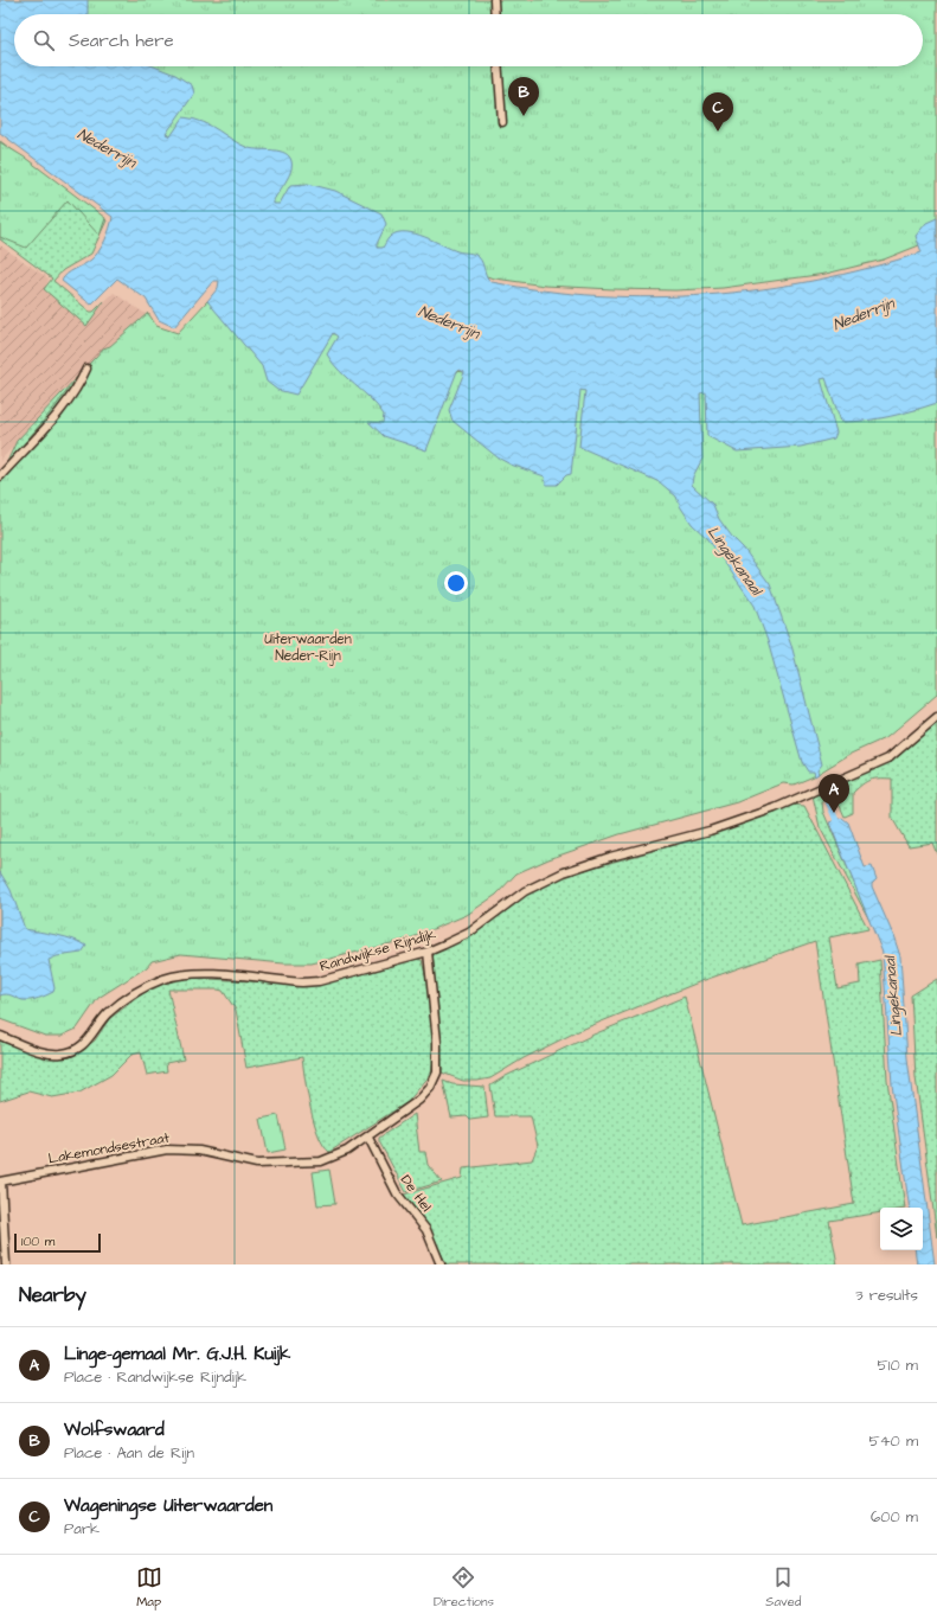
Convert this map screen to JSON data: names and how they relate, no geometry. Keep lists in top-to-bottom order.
{
  "streets": {
    "street": ["Randwijkse Rijndijk", "Lakemondsestraat", "De Hel"]
  },
  "crossings": [
    ["Randwijkse Rijndijk", "Lakemondsestraat"],
    ["Lakemondsestraat", "De Hel"]
  ],
  "water": ["Nederrijn", "Lingekanaal"],
  "parks": ["Uiterwaarden Neder-Rijn"],
  "scale_bar": "100 m",
  "page": {
    "search": "Search here",
    "pins": ["B", "C", "A"],
    "scale": "100 m",
    "heading": ["Nearby", "3 results"],
    "list": [
      {
        "mark": "A",
        "name": "Linge-gemaal Mr. G.J.H. Kuijk",
        "note": "Place · Randwijkse Rijndijk",
        "value": "510 m"
      },
      {
        "mark": "B",
        "name": "Wolfswaard",
        "note": "Place · Aan de Rijn",
        "value": "540 m"
      },
      {
        "mark": "C",
        "name": "Wageningse Uiterwaarden",
        "note": "Park",
        "value": "600 m"
      }
    ],
    "nav": ["Map", "Directions", "Saved"]
  }
}
